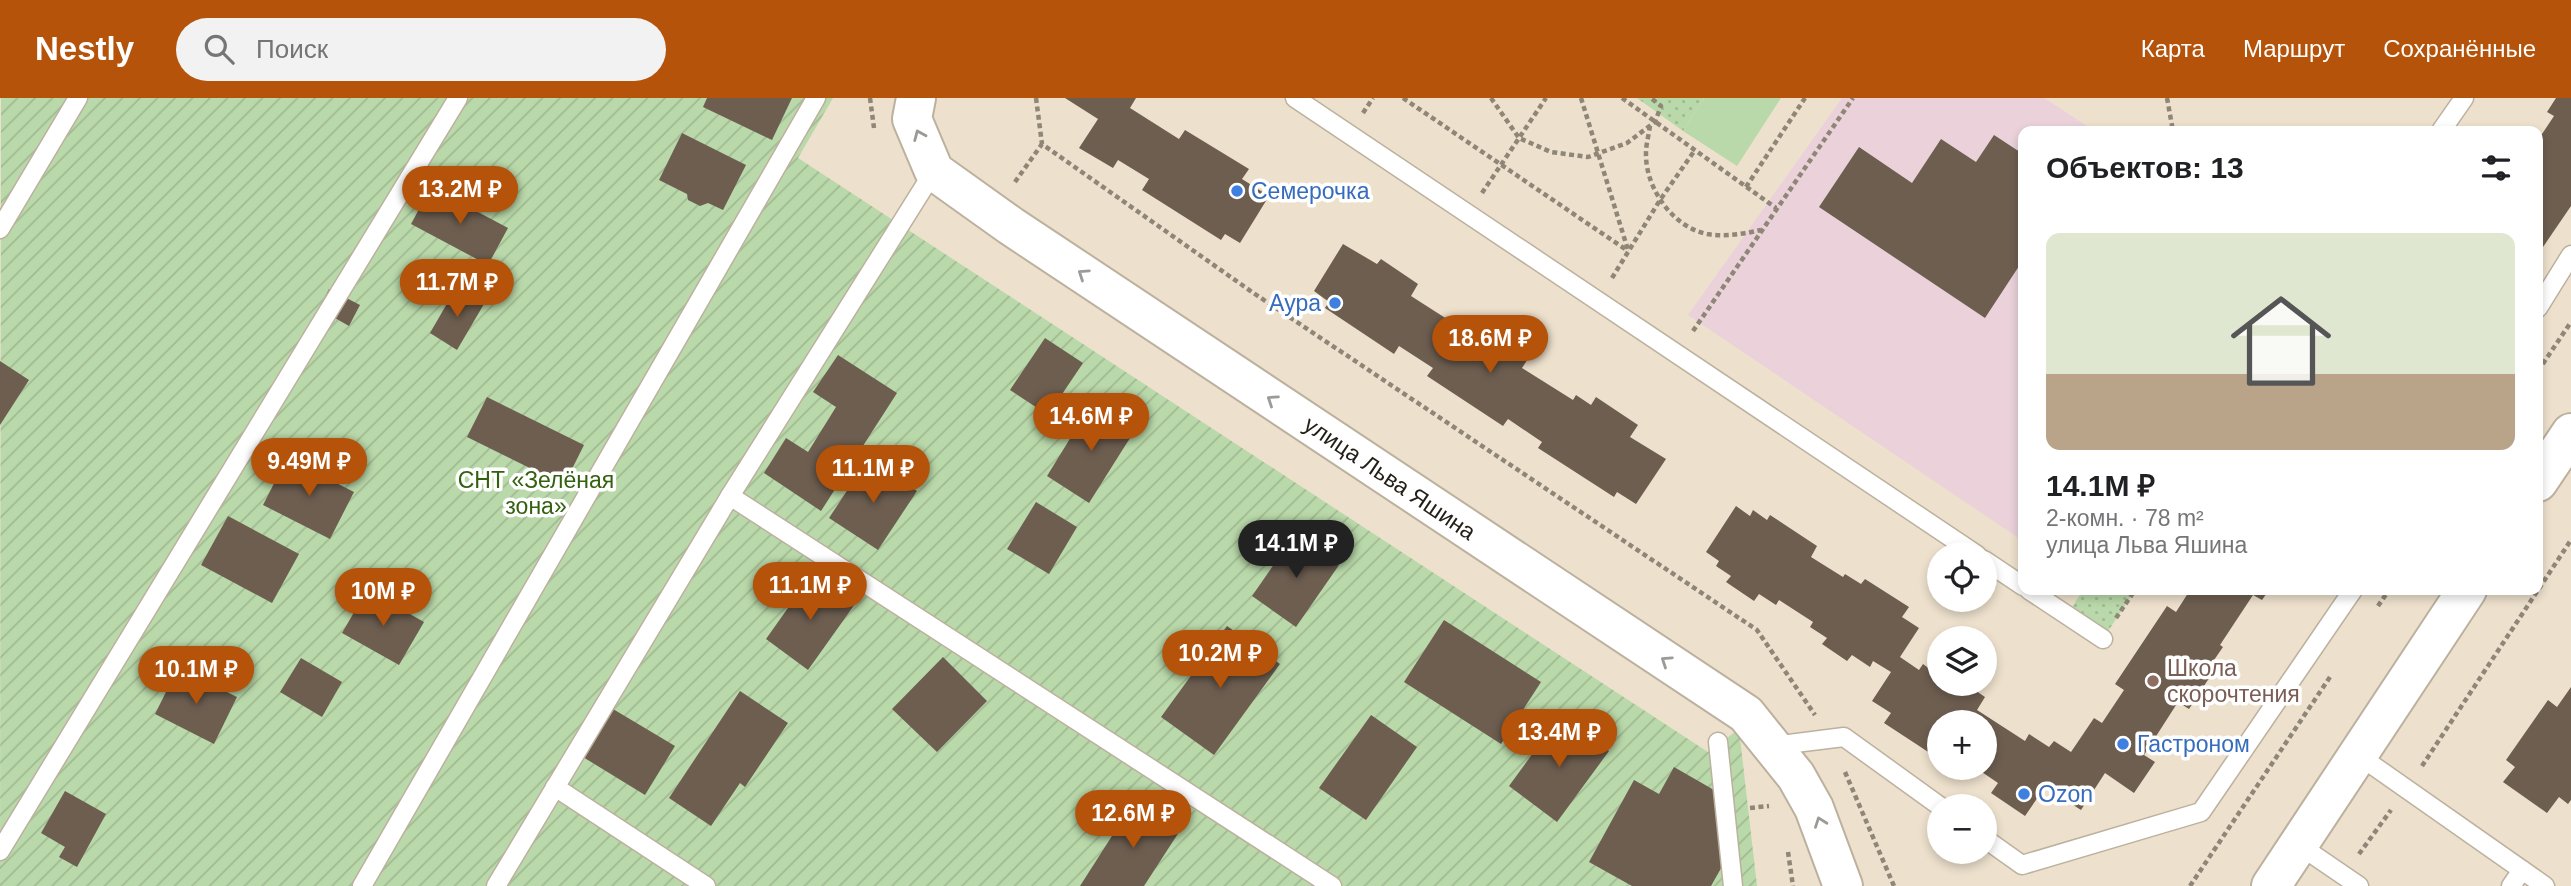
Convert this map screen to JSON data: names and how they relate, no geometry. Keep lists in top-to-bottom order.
{
  "streets": {
    "street": ["улица Льва Яшина"]
  },
  "one_way": ["улица Льва Яшина"],
  "parks": ["СНТ «Зелёная зона»"],
  "places": [
    "Семерочка",
    "Аура",
    "Школа скорочтения",
    "Гастроном",
    "Ozon"
  ],
  "page": {
    "header": "Nestly",
    "search": "Поиск",
    "nav": ["Карта", "Маршрут", "Сохранённые"],
    "heading": "Объектов: 13",
    "price": [
      "13.2M ₽",
      "11.7M ₽",
      "18.6M ₽",
      "14.6M ₽",
      "9.49M ₽",
      "11.1M ₽",
      "14.1M ₽",
      "11.1M ₽",
      "10M ₽",
      "10.2M ₽",
      "10.1M ₽",
      "13.4M ₽",
      "12.6M ₽"
    ],
    "list": [
      {
        "name": "14.1M ₽",
        "note": "2-комн. · 78 m² · улица Льва Яшина"
      }
    ],
    "map_buttons": ["+", "−"]
  }
}
